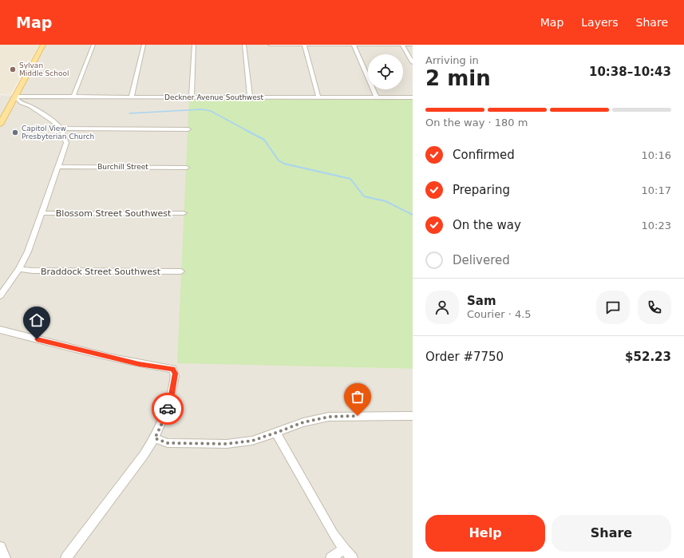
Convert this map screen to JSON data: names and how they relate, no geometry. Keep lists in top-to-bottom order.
{
  "streets": {
    "street": [
      "Deckner Avenue Southwest",
      "Burchill Street",
      "Blossom Street Southwest",
      "Braddock Street Southwest"
    ]
  },
  "places": ["Sylvan Middle School", "Capitol View Presbyterian Church"],
  "page": {
    "header": "Map",
    "nav": ["Map", "Layers", "Share"],
    "heading": ["2 min", "Arriving in", "10:38–10:43"],
    "panel": [
      "Sam",
      "Courier · 4.5",
      "Order #7750",
      "$52.23"
    ],
    "bar": "On the way · 180 m",
    "list": [
      ["Confirmed", "10:16"],
      ["Preparing", "10:17"],
      ["On the way", "10:23"],
      "Delivered"
    ],
    "buttons": ["Help", "Share"]
  }
}
